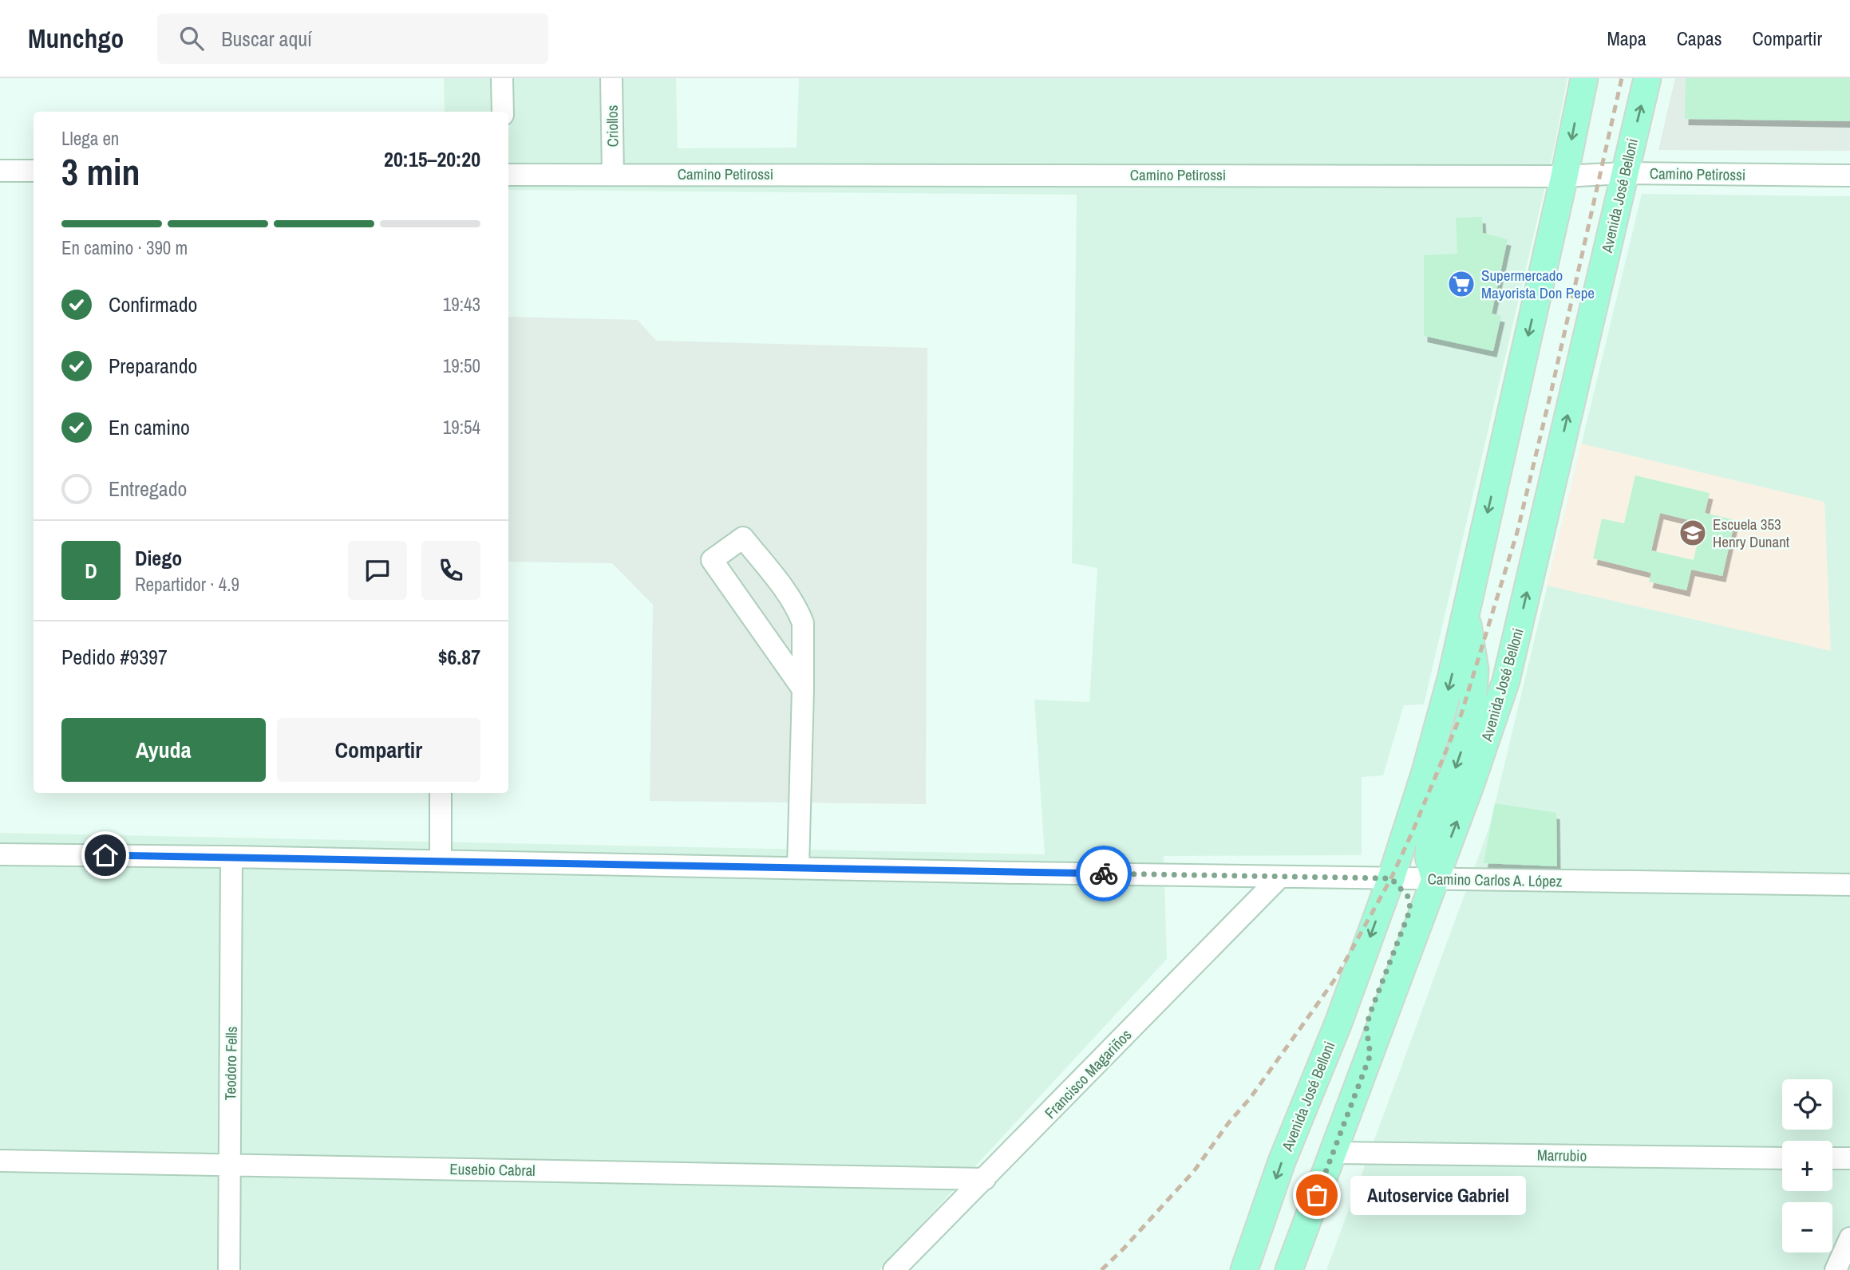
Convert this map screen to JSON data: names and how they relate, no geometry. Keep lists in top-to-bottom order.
{
  "streets": {
    "main road": ["Avenida José Belloni"],
    "street": [
      "Criollos",
      "Camino Petirossi",
      "Camino Carlos A. López",
      "Teodoro Fells",
      "Francisco Magariños",
      "Marrubio",
      "Eusebio Cabral"
    ]
  },
  "crossings": [
    ["Criollos", "Camino Petirossi"],
    ["Camino Petirossi", "Avenida José Belloni"],
    ["Avenida José Belloni", "Camino Carlos A. López"],
    ["Avenida José Belloni", "Marrubio"],
    ["Camino Carlos A. López", "Teodoro Fells"],
    ["Camino Carlos A. López", "Francisco Magariños"],
    ["Teodoro Fells", "Eusebio Cabral"],
    ["Francisco Magariños", "Eusebio Cabral"]
  ],
  "places": {
    "supermarket": ["Supermercado Mayorista Don Pepe"],
    "school or university": ["Escuela 353 Henry Dunant"],
    "other": ["Autoservice Gabriel"]
  },
  "page": {
    "header": "Munchgo",
    "search": "Buscar aquí",
    "nav": ["Mapa", "Capas", "Compartir"],
    "heading": ["3 min", "Llega en", "20:15–20:20"],
    "panel": [
      "Diego",
      "Repartidor · 4.9",
      "Pedido #9397",
      "$6.87"
    ],
    "bar": "En camino · 390 m",
    "list": [
      ["Confirmado", "19:43"],
      ["Preparando", "19:50"],
      ["En camino", "19:54"],
      "Entregado"
    ],
    "round": "D",
    "buttons": ["Ayuda", "Compartir"],
    "map_buttons": ["+", "−"],
    "bubble": "Autoservice Gabriel"
  }
}
